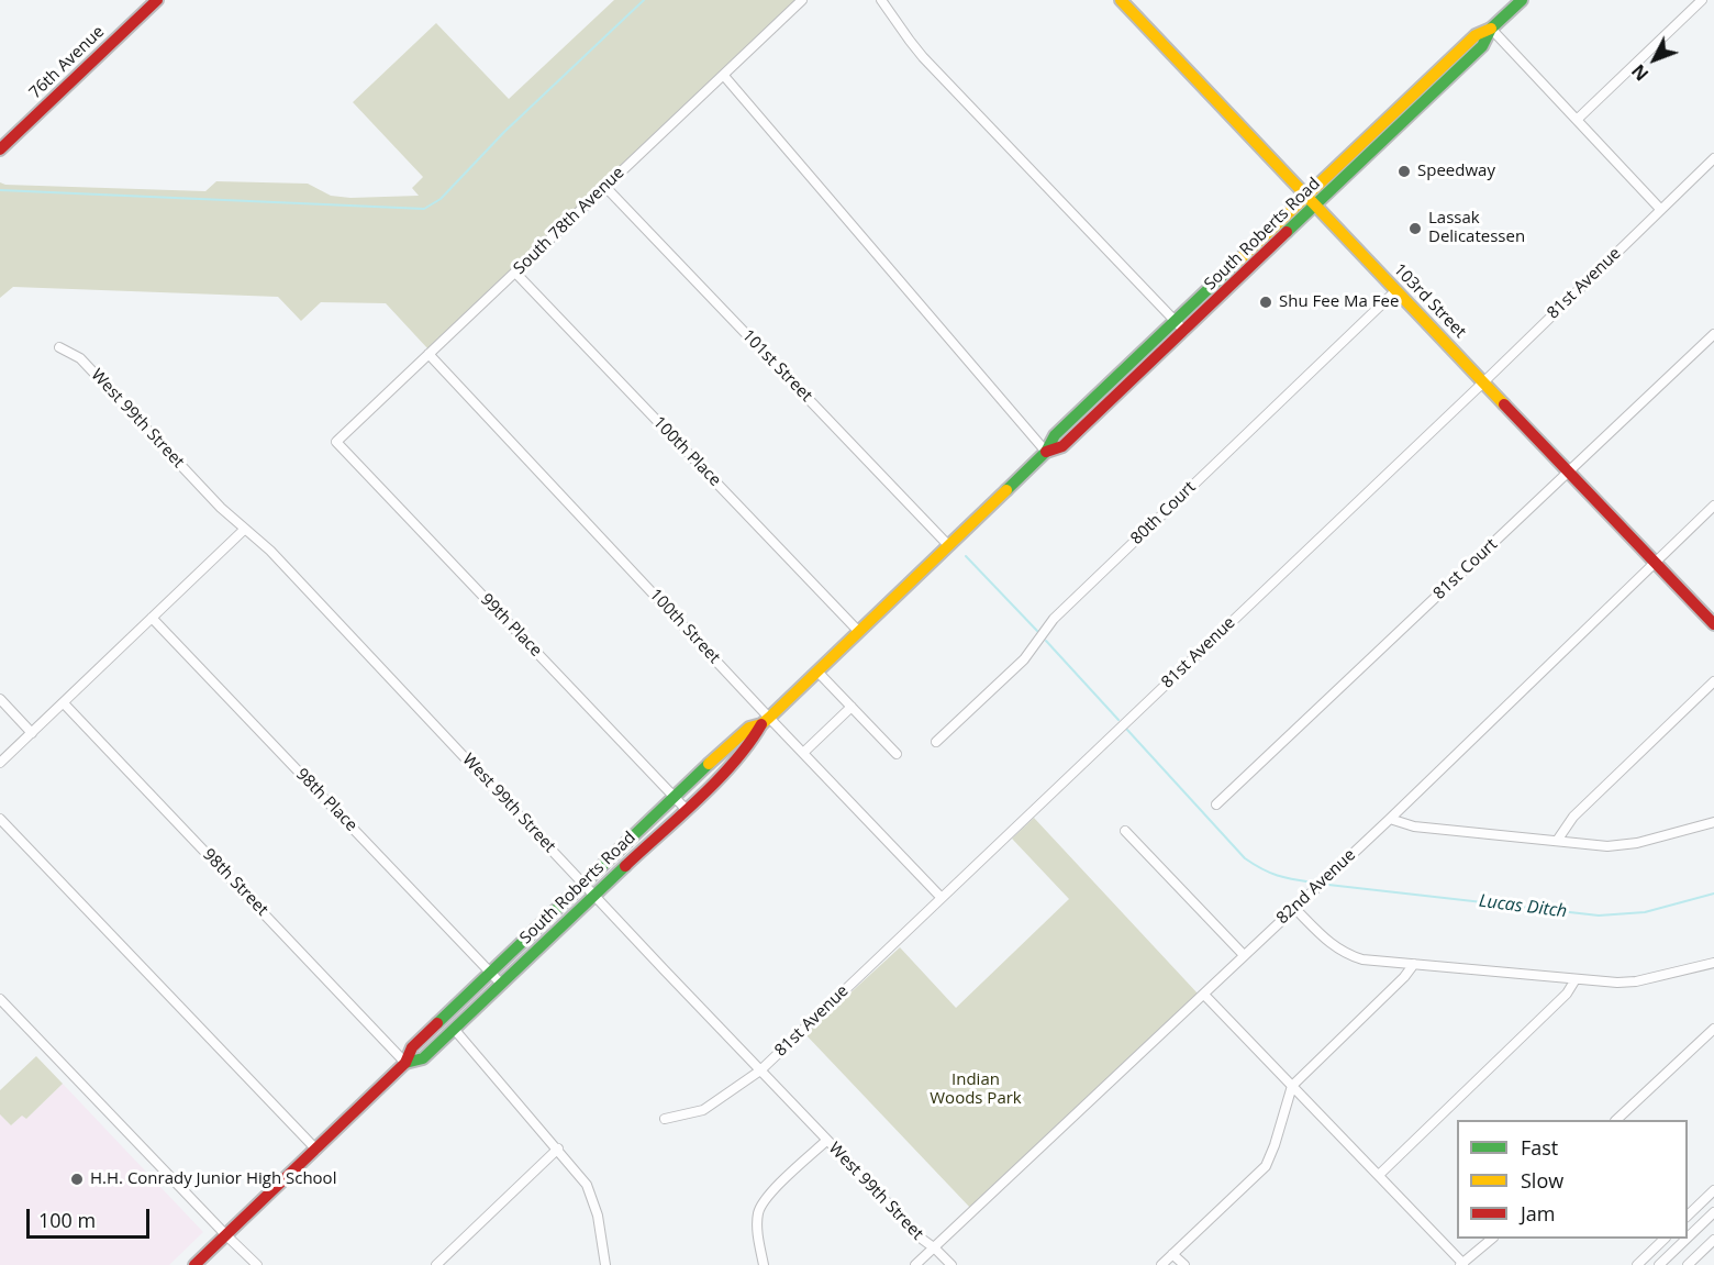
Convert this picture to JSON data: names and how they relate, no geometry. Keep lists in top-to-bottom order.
{
  "streets": {
    "street": [
      "76th Avenue",
      "South 78th Avenue",
      "South Roberts Road",
      "81st Avenue",
      "103rd Street",
      "101st Street",
      "West 99th Street",
      "100th Place",
      "80th Court",
      "81st Court",
      "99th Place",
      "100th Street",
      "98th Place",
      "98th Street",
      "82nd Avenue"
    ]
  },
  "crossings": [
    ["South 78th Avenue", "101st Street"],
    ["South 78th Avenue", "100th Place"],
    ["South 78th Avenue", "99th Place"],
    ["South 78th Avenue", "100th Street"],
    ["South Roberts Road", "103rd Street"],
    ["South Roberts Road", "101st Street"],
    ["South Roberts Road", "West 99th Street"],
    ["South Roberts Road", "100th Place"],
    ["South Roberts Road", "99th Place"],
    ["South Roberts Road", "100th Street"],
    ["South Roberts Road", "98th Place"],
    ["South Roberts Road", "98th Street"],
    ["81st Avenue", "103rd Street"],
    ["81st Avenue", "West 99th Street"],
    ["81st Avenue", "100th Street"],
    ["103rd Street", "80th Court"],
    ["103rd Street", "81st Court"],
    ["103rd Street", "82nd Avenue"],
    ["West 99th Street", "82nd Avenue"]
  ],
  "water": ["Lucas Ditch"],
  "parks": ["Indian Woods Park"],
  "places": [
    "Speedway",
    "Lassak Delicatessen",
    "Shu Fee Ma Fee",
    "H.H. Conrady Junior High School"
  ],
  "legend": ["Fast", "Slow", "Jam"],
  "scale_bar": "100 m",
  "north": "bottom left"
}
